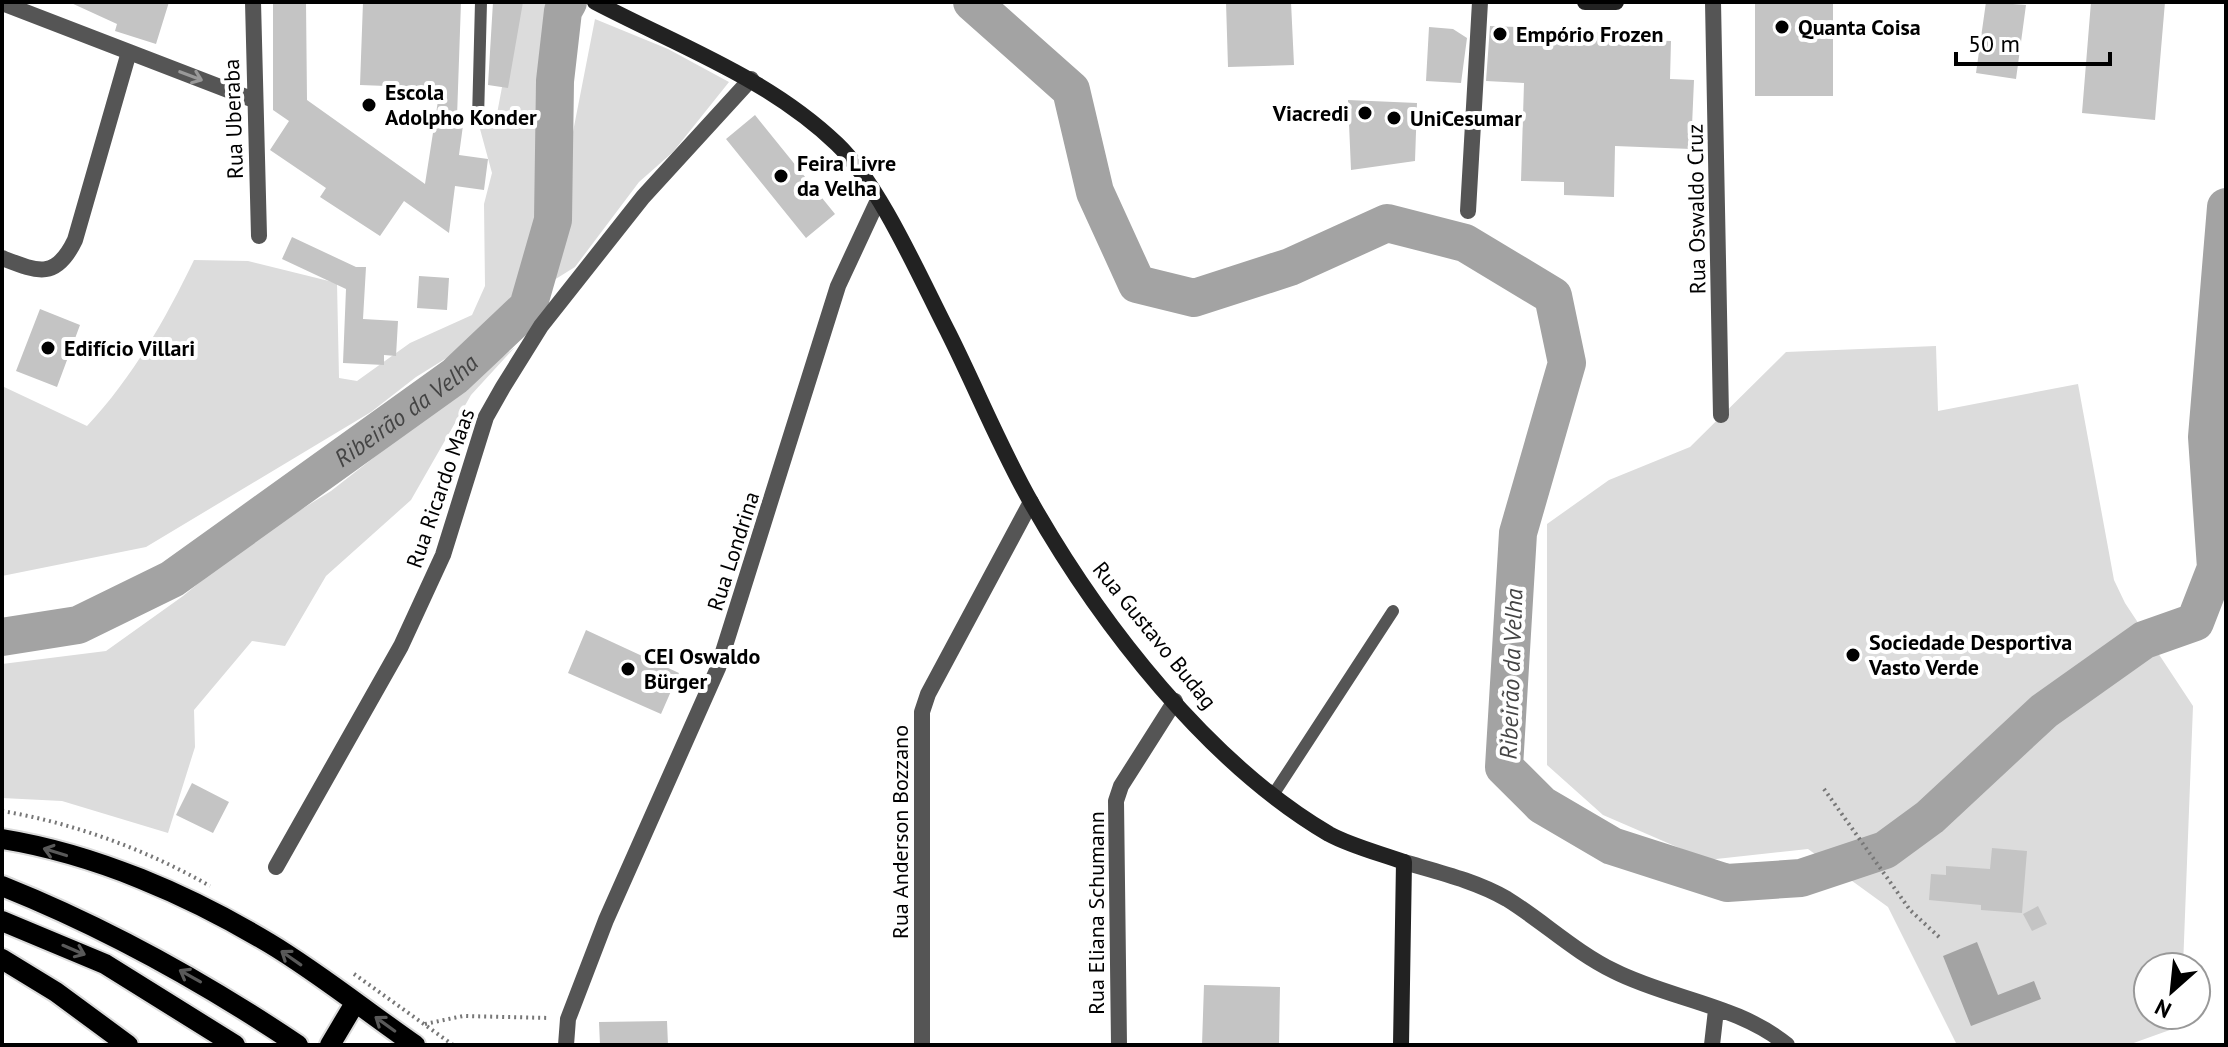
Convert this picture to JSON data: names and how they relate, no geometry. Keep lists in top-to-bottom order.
{
  "streets": {
    "street": [
      "Rua Uberaba",
      "Rua Oswaldo Cruz",
      "Rua Ricardo Maas",
      "Rua Londrina",
      "Rua Gustavo Budag",
      "Rua Anderson Bozzano",
      "Rua Eliana Schumann"
    ]
  },
  "crossings": [
    ["Rua Ricardo Maas", "Rua Gustavo Budag"],
    ["Rua Londrina", "Rua Gustavo Budag"],
    ["Rua Gustavo Budag", "Rua Anderson Bozzano"],
    ["Rua Gustavo Budag", "Rua Eliana Schumann"]
  ],
  "water": ["Ribeirão da Velha"],
  "places": [
    "Quanta Coisa",
    "Empório Frozen",
    "Escola Adolpho Konder",
    "Viacredi",
    "UniCesumar",
    "Feira Livre da Velha",
    "Edifício Villari",
    "Sociedade Desportiva Vasto Verde",
    "CEI Oswaldo Bürger"
  ],
  "scale_bar": "50 m",
  "north": "bottom left"
}
